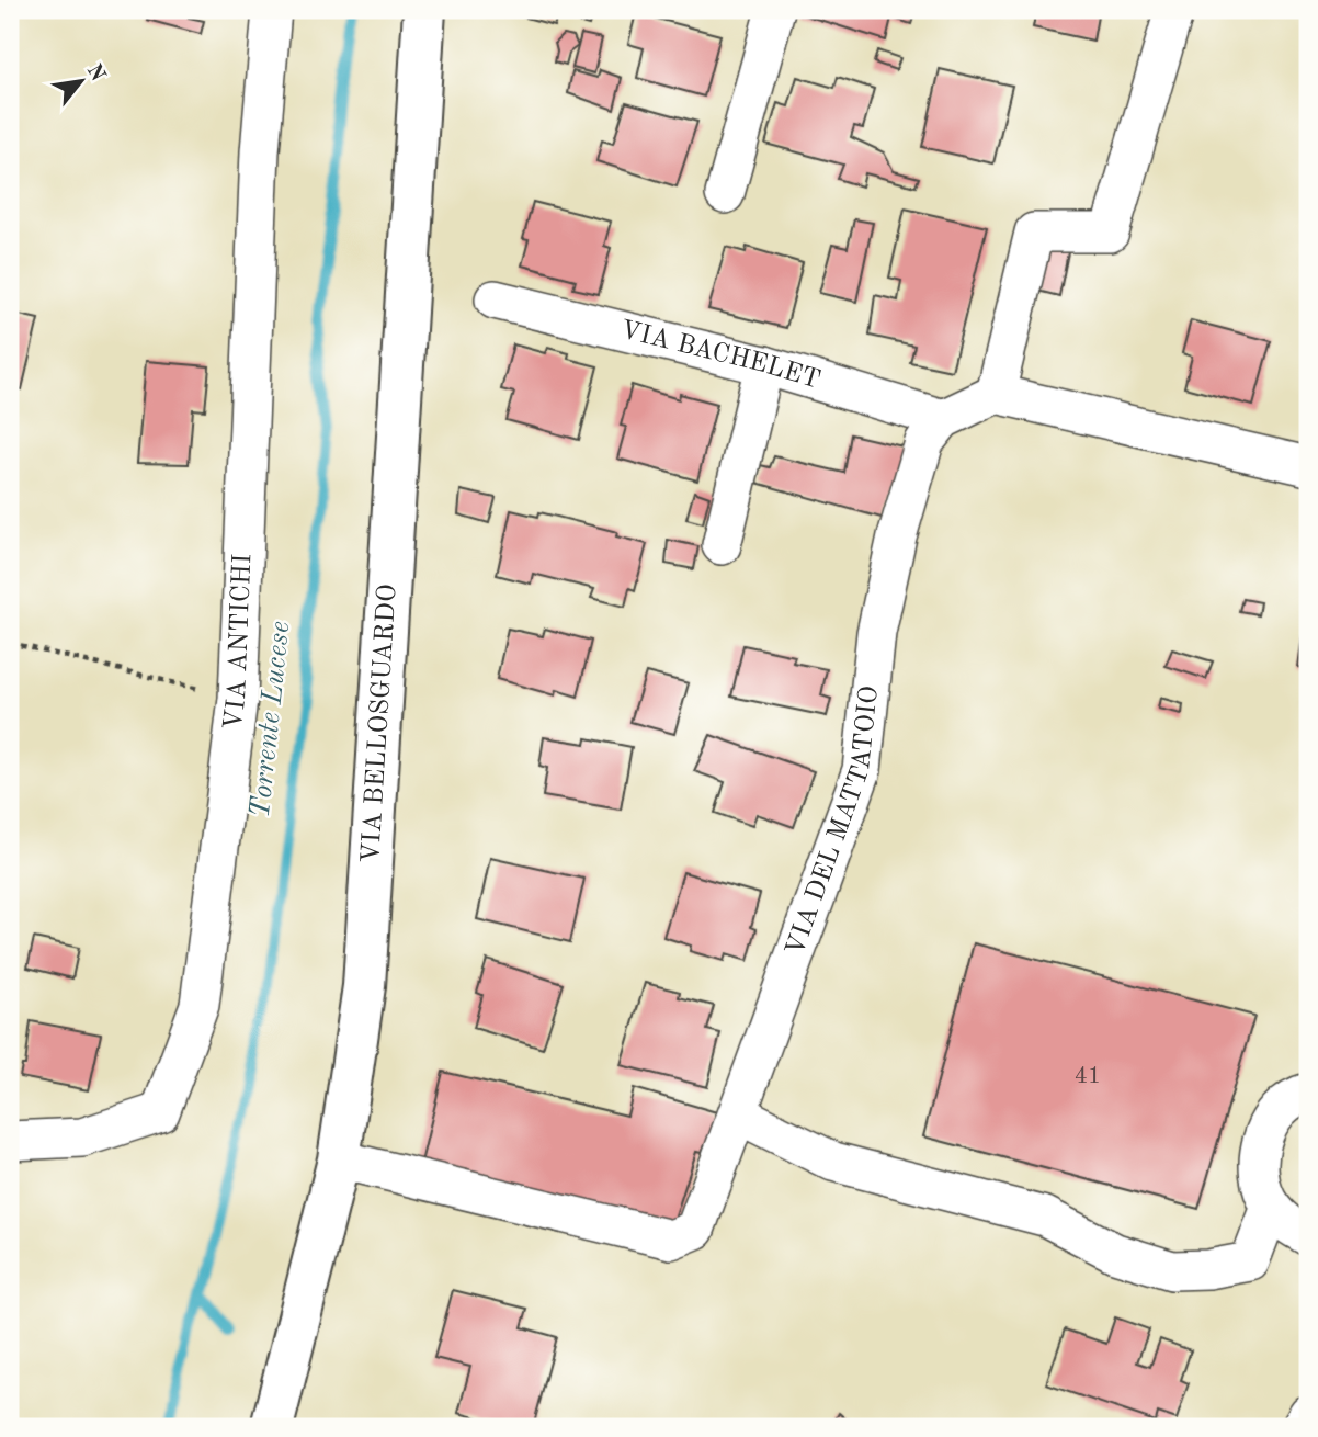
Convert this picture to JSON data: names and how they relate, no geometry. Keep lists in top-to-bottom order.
{
  "streets": {
    "main road": ["VIA BELLOSGUARDO"],
    "street": ["VIA BACHELET", "VIA ANTICHI", "VIA DEL MATTATOIO"]
  },
  "crossings": [
    ["VIA BACHELET", "VIA DEL MATTATOIO"],
    ["VIA BELLOSGUARDO", "VIA DEL MATTATOIO"]
  ],
  "water": ["Torrente Lucese"],
  "house_numbers": ["41"],
  "north": "top right"
}
